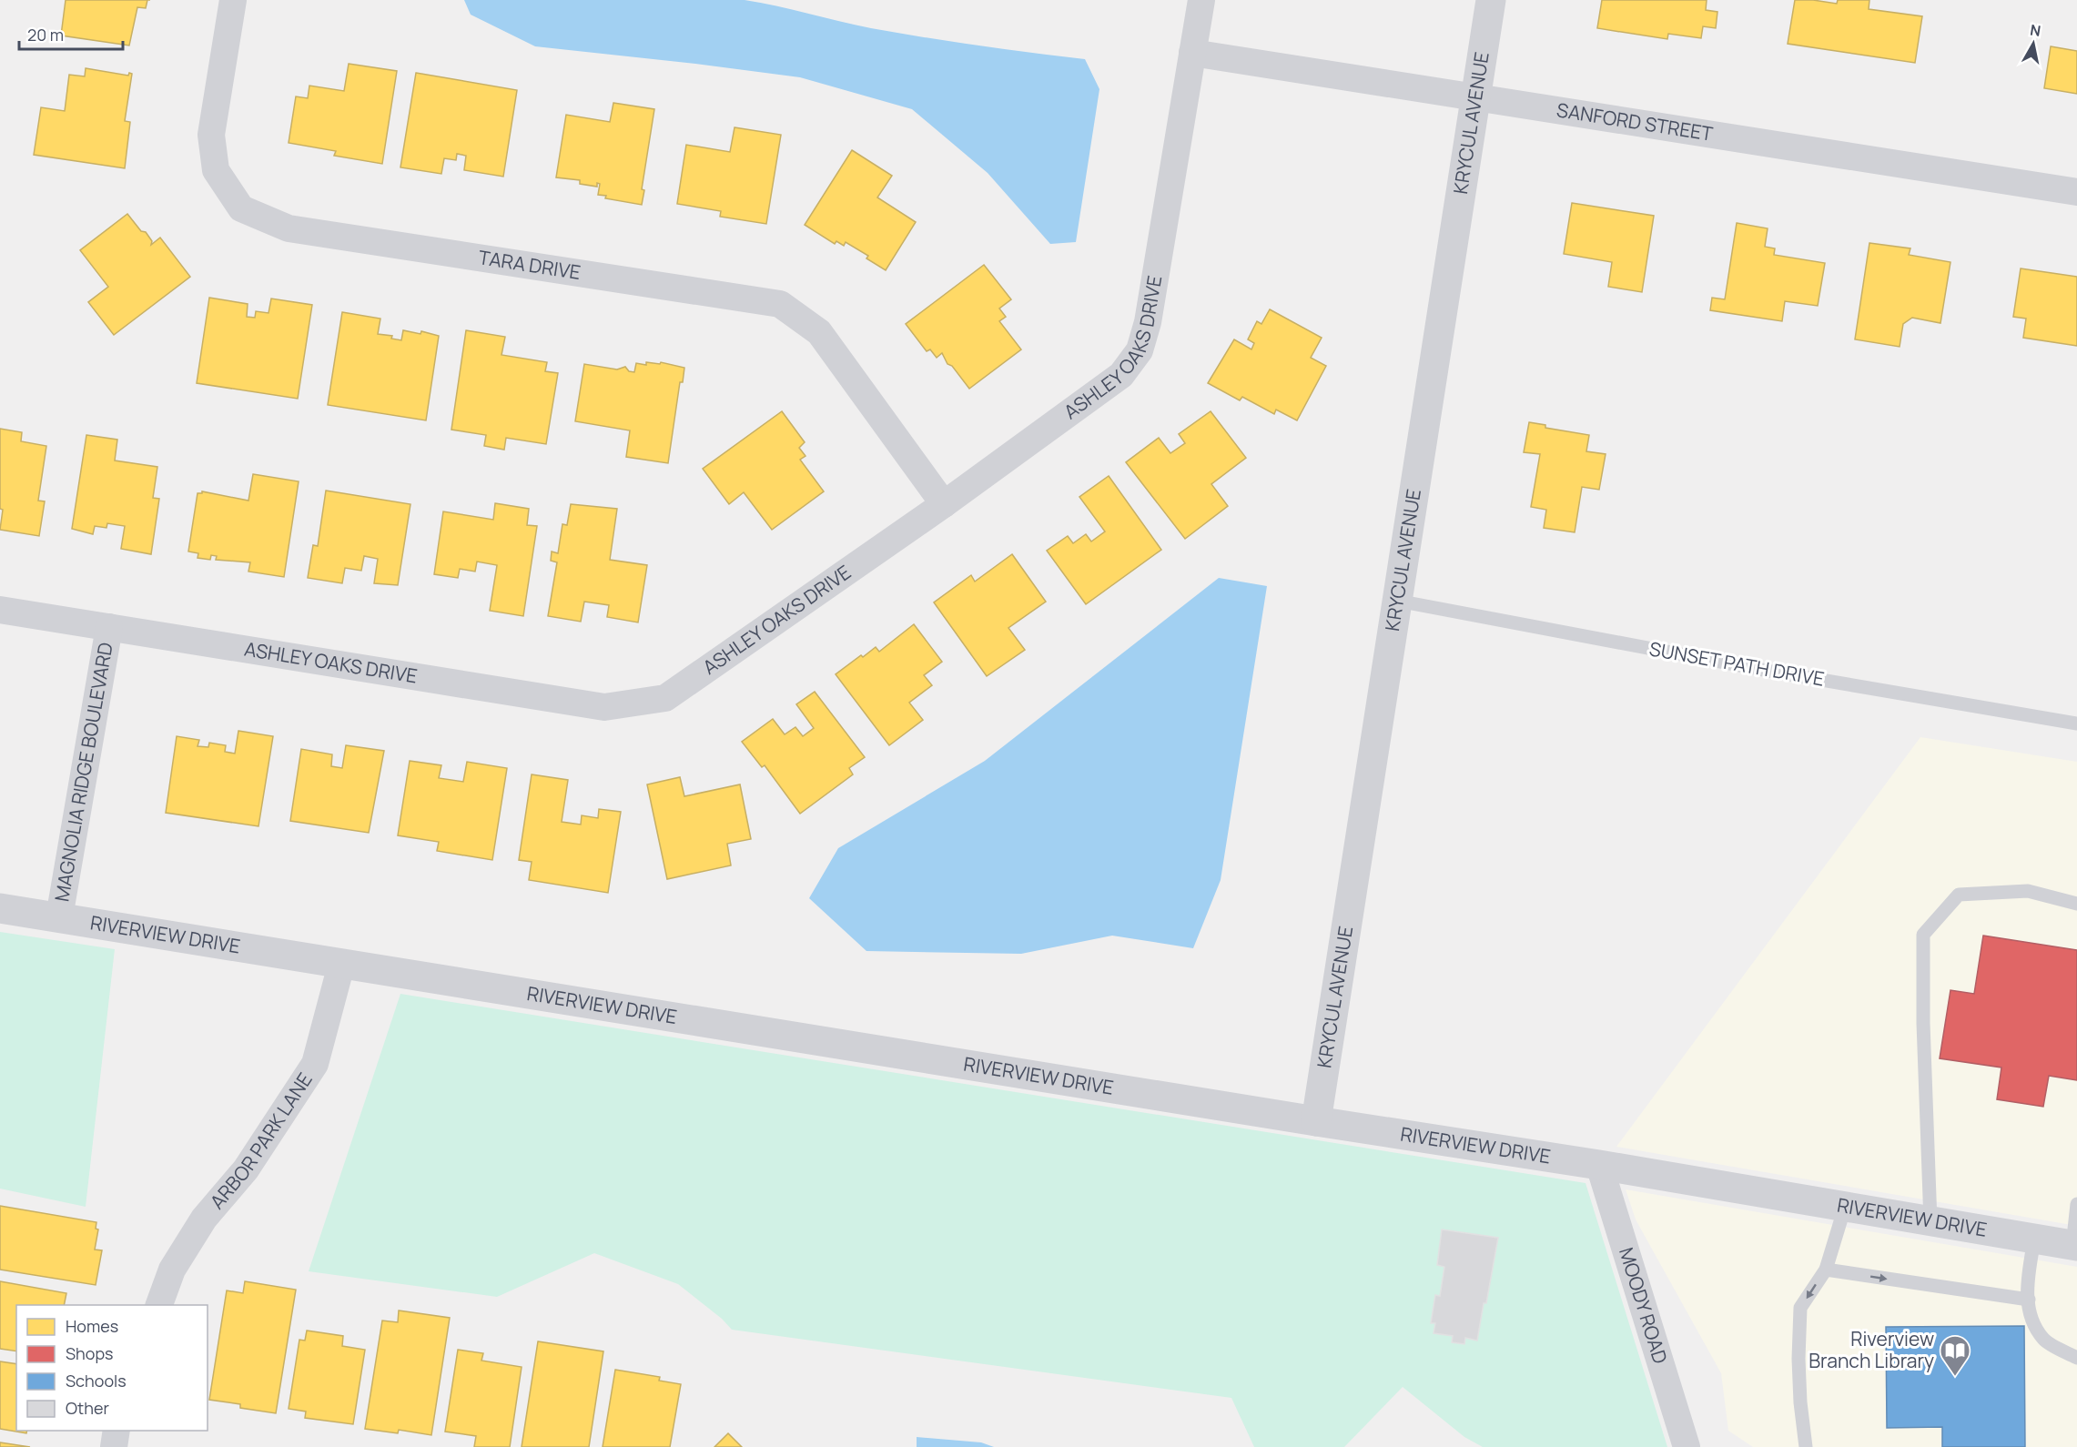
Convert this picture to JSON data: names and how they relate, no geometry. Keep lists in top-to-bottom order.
{
  "streets": {
    "street": [
      "SANFORD STREET",
      "KRYCUL AVENUE",
      "TARA DRIVE",
      "ASHLEY OAKS DRIVE",
      "MAGNOLIA RIDGE BOULEVARD",
      "RIVERVIEW DRIVE",
      "ARBOR PARK LANE",
      "MOODY ROAD"
    ],
    "lane": ["SUNSET PATH DRIVE"]
  },
  "crossings": [
    ["SANFORD STREET", "KRYCUL AVENUE"],
    ["SANFORD STREET", "ASHLEY OAKS DRIVE"],
    ["KRYCUL AVENUE", "SUNSET PATH DRIVE"],
    ["KRYCUL AVENUE", "RIVERVIEW DRIVE"],
    ["TARA DRIVE", "ASHLEY OAKS DRIVE"],
    ["ASHLEY OAKS DRIVE", "MAGNOLIA RIDGE BOULEVARD"],
    ["MAGNOLIA RIDGE BOULEVARD", "RIVERVIEW DRIVE"],
    ["RIVERVIEW DRIVE", "ARBOR PARK LANE"],
    ["RIVERVIEW DRIVE", "MOODY ROAD"]
  ],
  "places": {
    "library": ["Riverview Branch Library"]
  },
  "legend": [
    "Homes",
    "Shops",
    "Schools",
    "Other"
  ],
  "scale_bar": "20 m",
  "north": "top"
}
